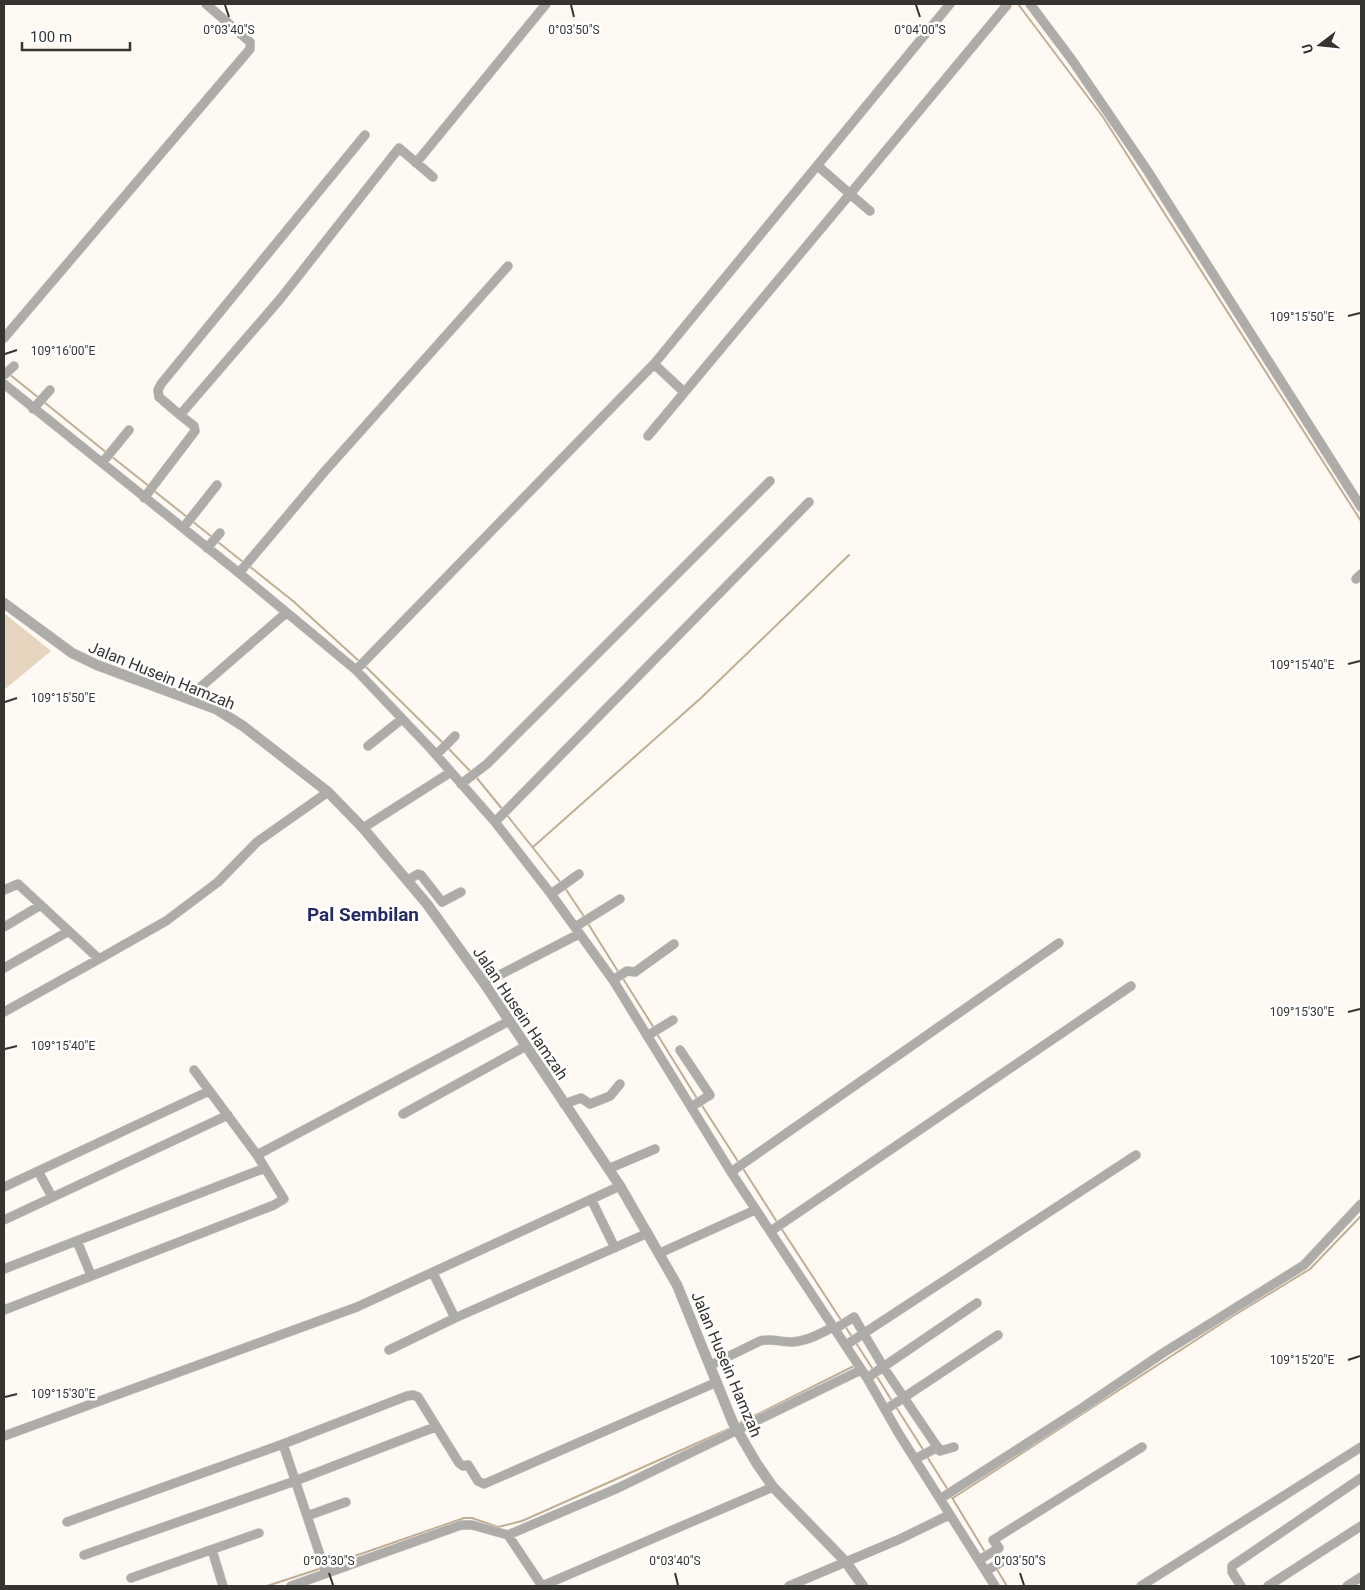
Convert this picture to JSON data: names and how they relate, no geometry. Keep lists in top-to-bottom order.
{
  "streets": {
    "street": ["Jalan Husein Hamzah"]
  },
  "districts": ["Pal Sembilan"],
  "scale_bar": "100 m",
  "north": "left",
  "coordinates": [
    "0°03'40\"S",
    "0°03'50\"S",
    "0°04'00\"S",
    "109°15'50\"E",
    "109°16'00\"E",
    "109°15'40\"E",
    "109°15'30\"E",
    "109°15'20\"E",
    "0°03'30\"S"
  ]
}
